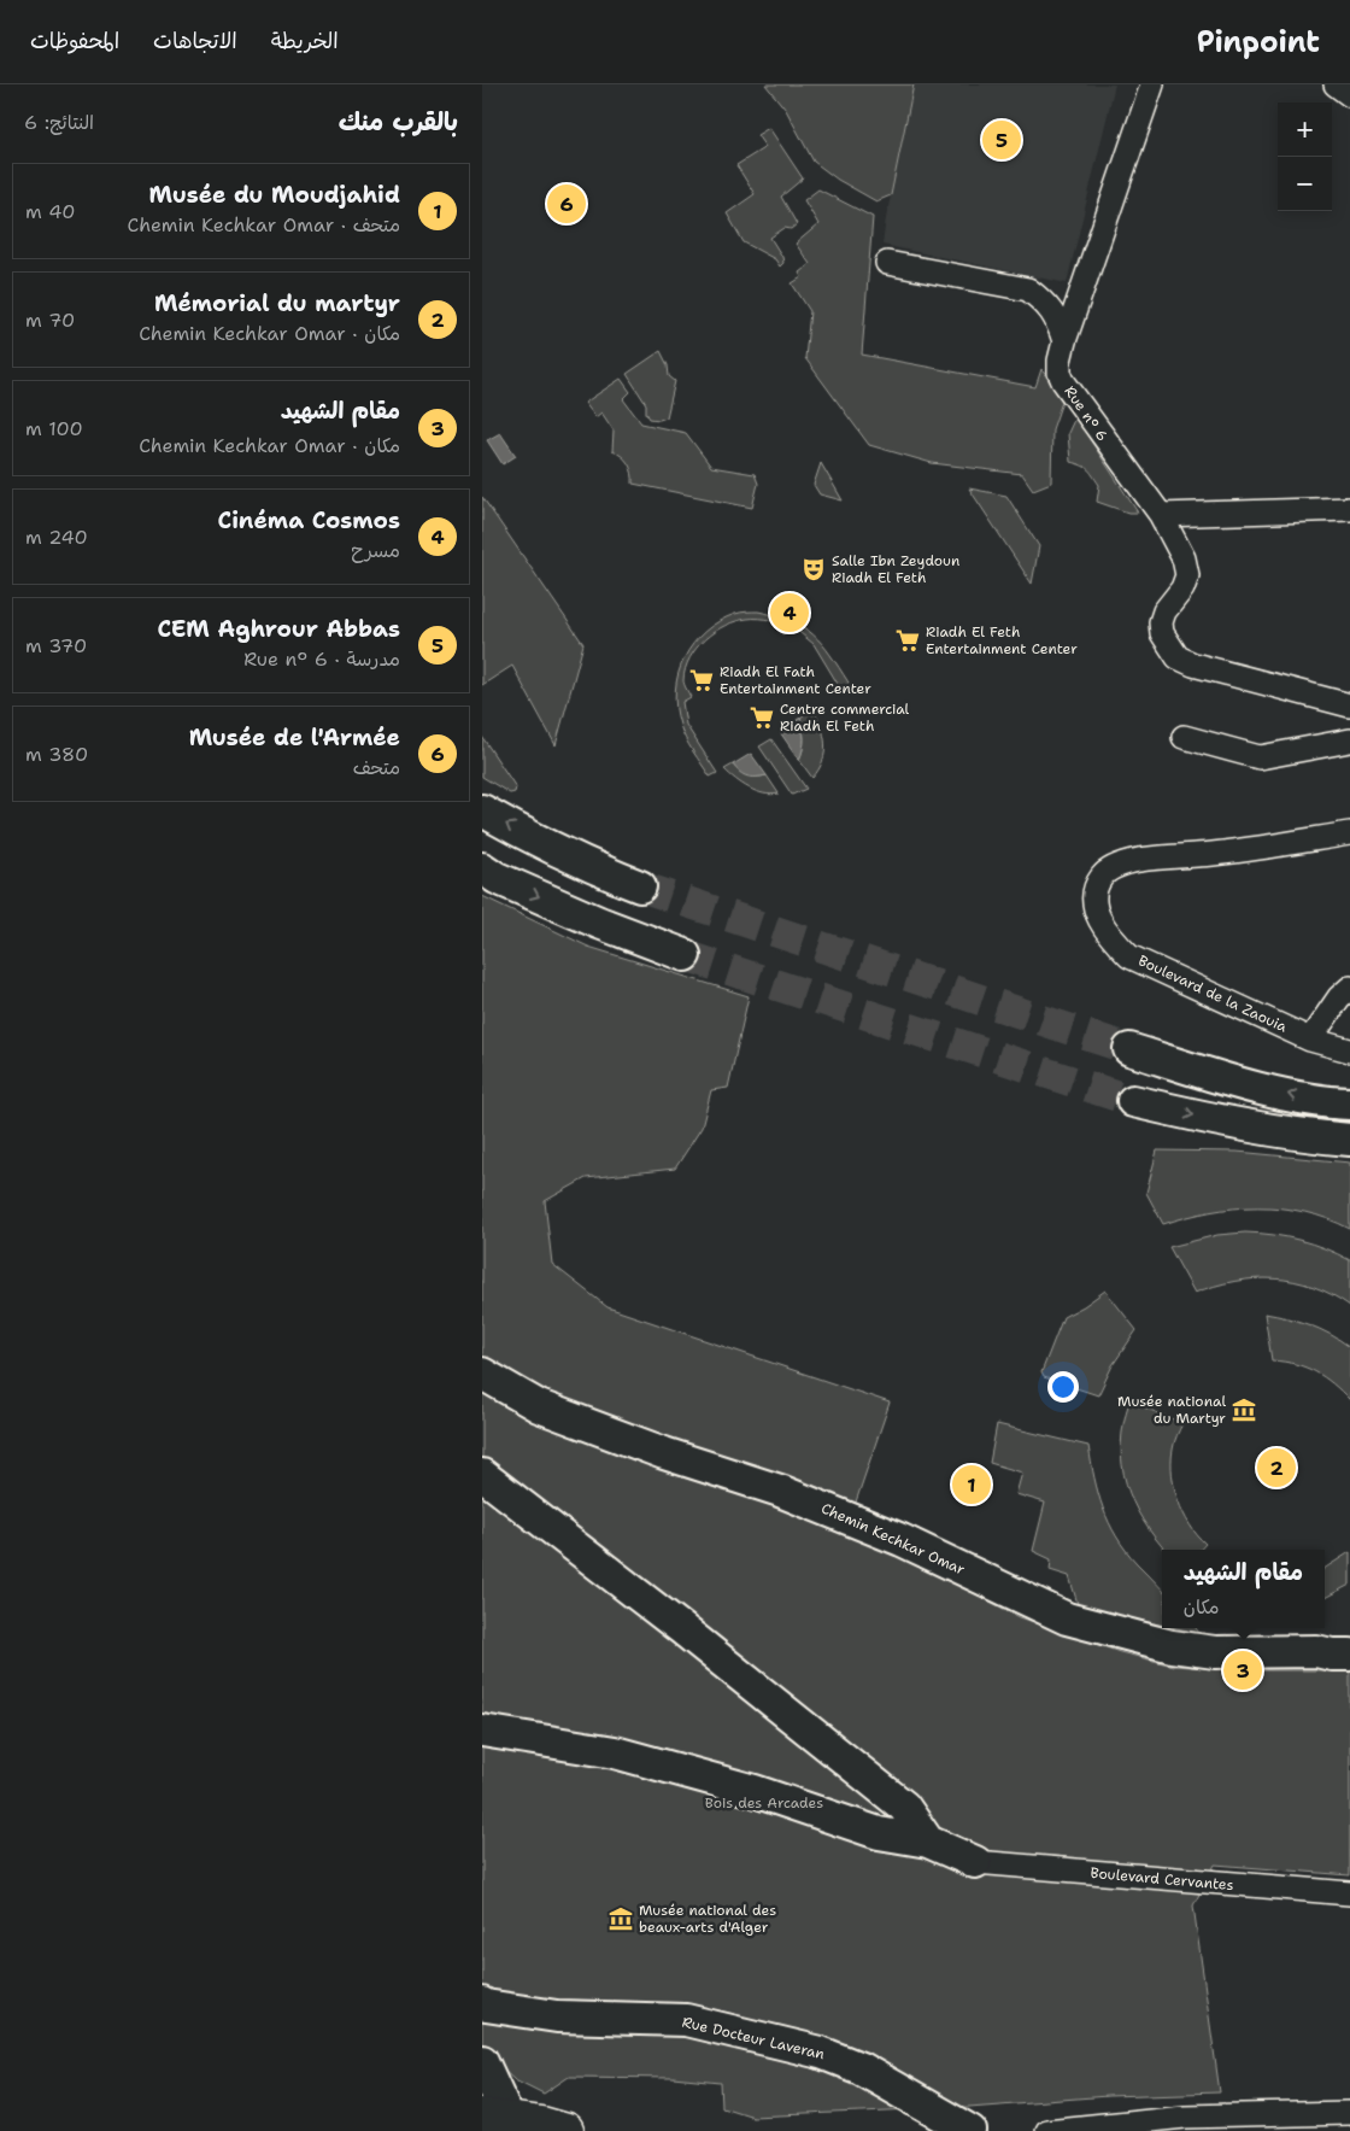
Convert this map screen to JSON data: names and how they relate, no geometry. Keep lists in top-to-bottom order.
{
  "streets": {
    "street": [
      "Rue n° 6",
      "Boulevard de la Zaouia",
      "Chemin Kechkar Omar",
      "Boulevard Cervantes",
      "Rue Docteur Laveran"
    ]
  },
  "parks": ["Bois des Arcades"],
  "places": {
    "theatre": ["Salle Ibn Zeydoun Riadh El Feth"],
    "supermarket": ["Riadh El Feth Entertainment Center", "Riadh El Fath Entertainment Center", "Centre commercial Riadh El Feth"],
    "museum": ["Musée national du Martyr", "Musée national des beaux-arts d'Alger"]
  },
  "page": {
    "header": "Pinpoint",
    "nav": ["الخريطة", "الاتجاهات", "المحفوظات"],
    "heading": ["بالقرب منك", "النتائج: 6"],
    "map_buttons": ["+", "−"],
    "pins": [
      "5",
      "6",
      "4",
      "2",
      "1",
      "3"
    ],
    "list": [
      {
        "mark": "1",
        "name": "Musée du Moudjahid",
        "note": "متحف · Chemin Kechkar Omar",
        "value": "40 m"
      },
      {
        "mark": "2",
        "name": "Mémorial du martyr",
        "note": "مكان · Chemin Kechkar Omar",
        "value": "70 m"
      },
      {
        "mark": "3",
        "name": "مقام الشهيد",
        "note": "مكان · Chemin Kechkar Omar",
        "value": "100 m"
      },
      {
        "mark": "4",
        "name": "Cinéma Cosmos",
        "note": "مسرح",
        "value": "240 m"
      },
      {
        "mark": "5",
        "name": "CEM Aghrour Abbas",
        "note": "مدرسة · Rue n° 6",
        "value": "370 m"
      },
      {
        "mark": "6",
        "name": "Musée de l'Armée",
        "note": "متحف",
        "value": "380 m"
      }
    ],
    "popup": ["مقام الشهيد", "مكان"]
  }
}
